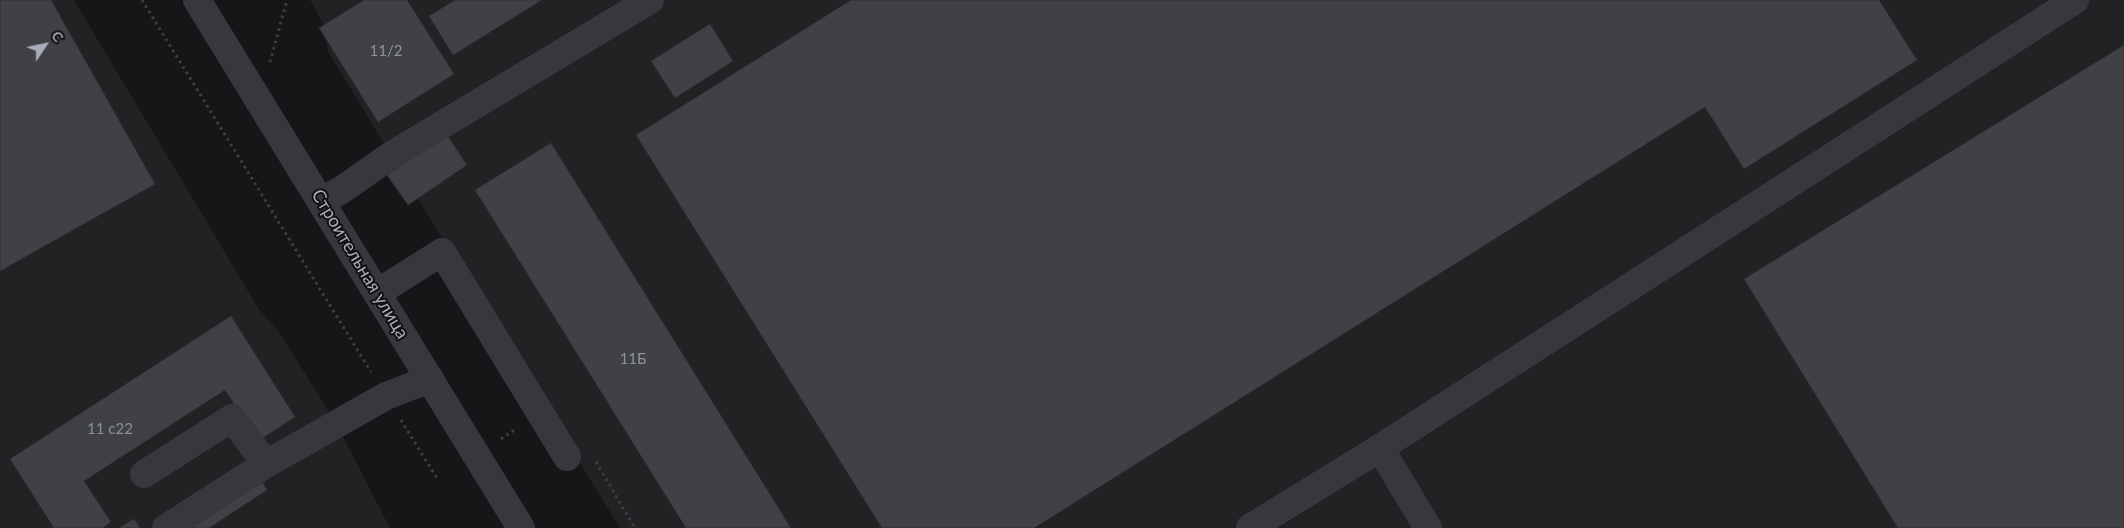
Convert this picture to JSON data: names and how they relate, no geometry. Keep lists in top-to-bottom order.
{
  "streets": {
    "street": ["Строительная улица"]
  },
  "house_numbers": ["11/2", "11Б", "11 с22"],
  "north": "top right"
}
